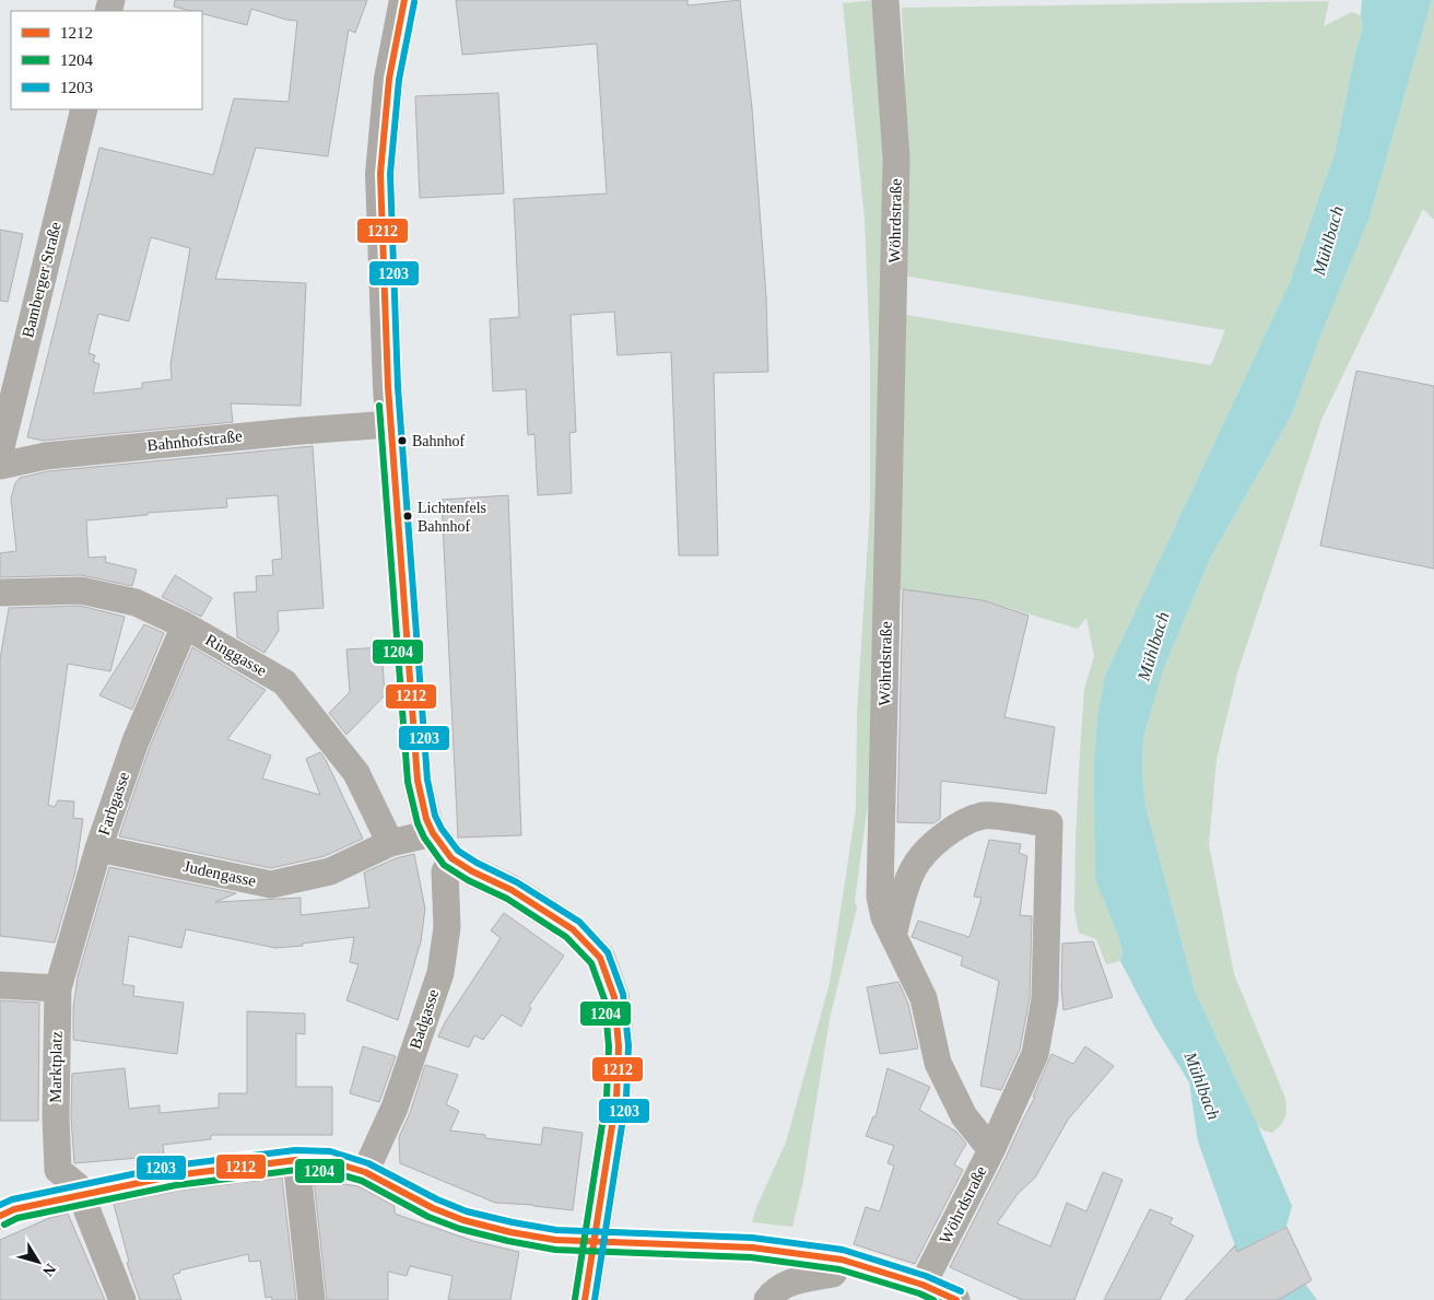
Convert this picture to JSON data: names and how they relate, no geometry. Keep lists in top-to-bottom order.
{
  "streets": {
    "street": [
      "Wöhrdstraße",
      "Bamberger Straße",
      "Bahnhofstraße",
      "Ringgasse",
      "Farbgasse",
      "Judengasse",
      "Badgasse",
      "Marktplatz"
    ]
  },
  "crossings": [
    ["Ringgasse", "Farbgasse"],
    ["Ringgasse", "Judengasse"],
    ["Farbgasse", "Judengasse"],
    ["Farbgasse", "Marktplatz"]
  ],
  "water": ["Mühlbach"],
  "places": ["Bahnhof", "Lichtenfels Bahnhof"],
  "lines": ["transit line 1212", "transit line 1203", "transit line 1204"],
  "legend": ["1212", "1204", "1203"],
  "north": "bottom right"
}
